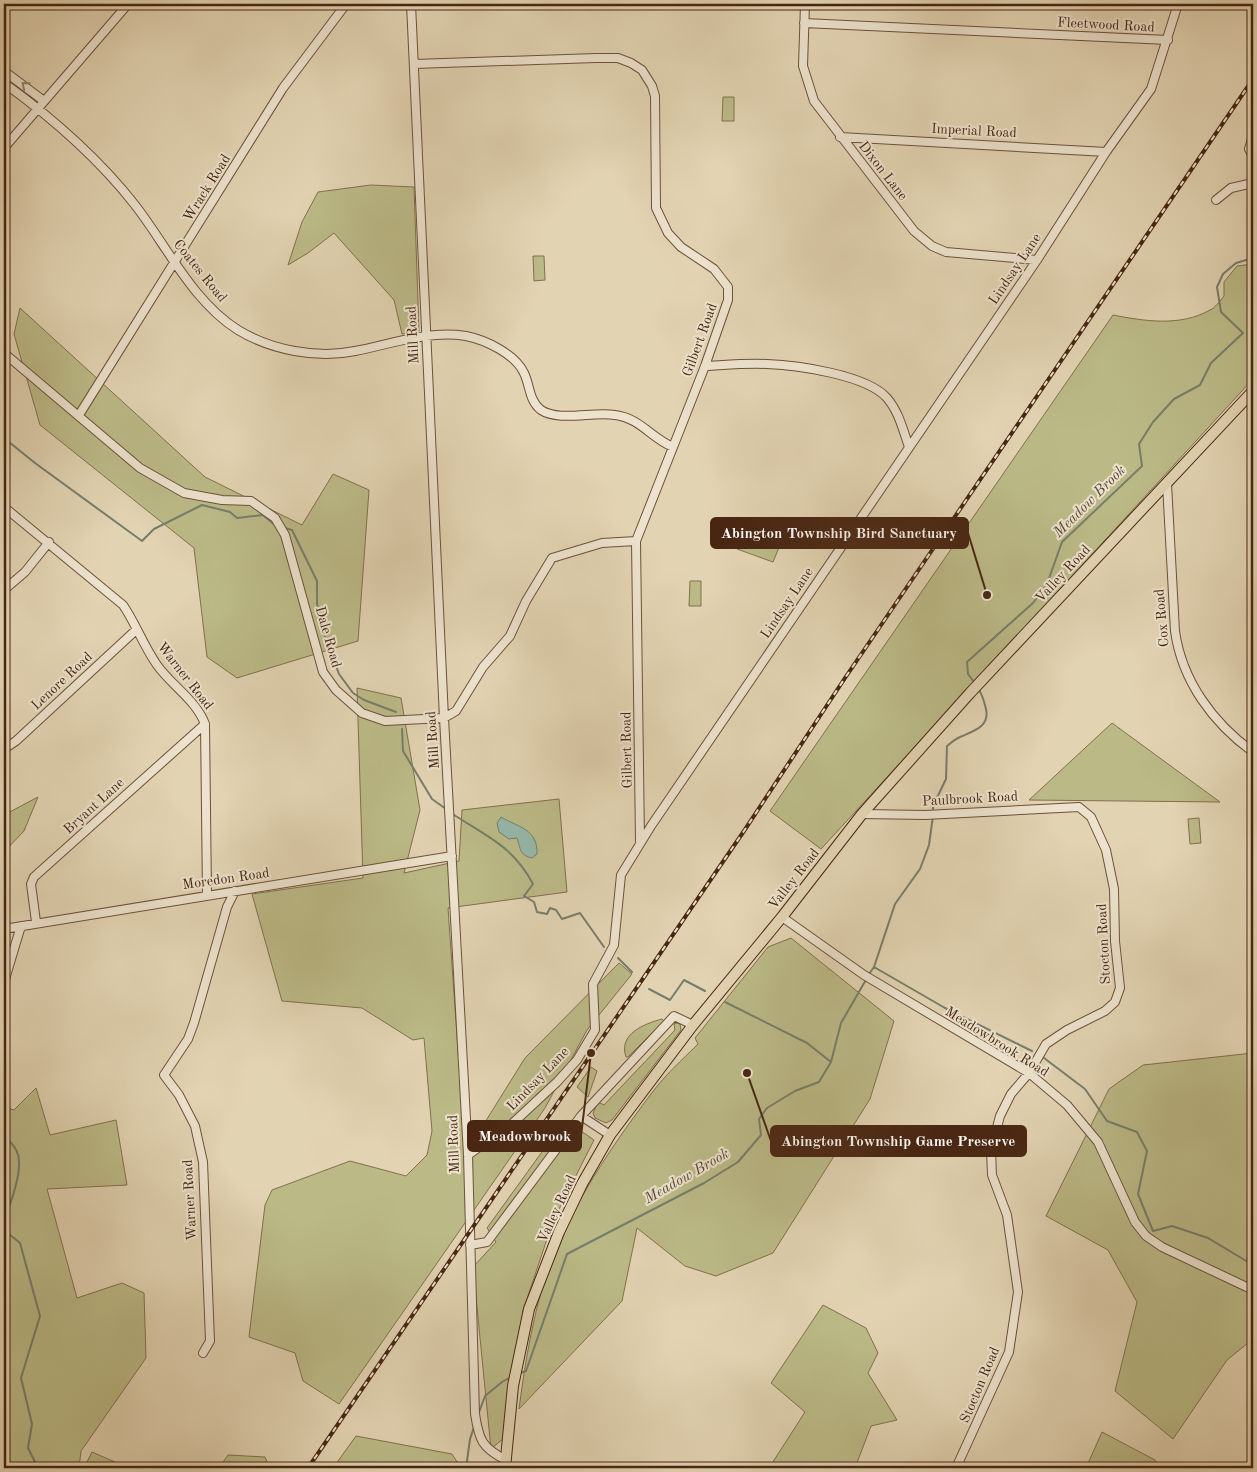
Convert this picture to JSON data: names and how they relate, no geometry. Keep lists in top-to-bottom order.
{
  "streets": {
    "main road": ["Valley Road"],
    "street": [
      "Fleetwood Road",
      "Imperial Road",
      "Dixon Lane",
      "Wrack Road",
      "Lindsay Lane",
      "Coates Road",
      "Mill Road",
      "Gilbert Road",
      "Cox Road",
      "Dale Road",
      "Warner Road",
      "Lenore Road",
      "Paulbrook Road",
      "Bryant Lane",
      "Moredon Road",
      "Stocton Road",
      "Meadowbrook Road"
    ]
  },
  "crossings": [
    ["Fleetwood Road", "Dixon Lane"],
    ["Fleetwood Road", "Lindsay Lane"],
    ["Imperial Road", "Dixon Lane"],
    ["Imperial Road", "Lindsay Lane"],
    ["Dixon Lane", "Lindsay Lane"],
    ["Wrack Road", "Coates Road"],
    ["Wrack Road", "Dale Road"],
    ["Lindsay Lane", "Mill Road"],
    ["Lindsay Lane", "Gilbert Road"],
    ["Coates Road", "Mill Road"],
    ["Coates Road", "Gilbert Road"],
    ["Mill Road", "Gilbert Road"],
    ["Mill Road", "Valley Road"],
    ["Mill Road", "Dale Road"],
    ["Mill Road", "Moredon Road"],
    ["Valley Road", "Cox Road"],
    ["Valley Road", "Paulbrook Road"],
    ["Valley Road", "Meadowbrook Road"],
    ["Warner Road", "Lenore Road"],
    ["Warner Road", "Bryant Lane"],
    ["Warner Road", "Moredon Road"],
    ["Paulbrook Road", "Stocton Road"],
    ["Bryant Lane", "Moredon Road"],
    ["Stocton Road", "Meadowbrook Road"]
  ],
  "water": ["Meadow Brook"],
  "places": ["Abington Township Bird Sanctuary", "Meadowbrook", "Abington Township Game Preserve"]
}
